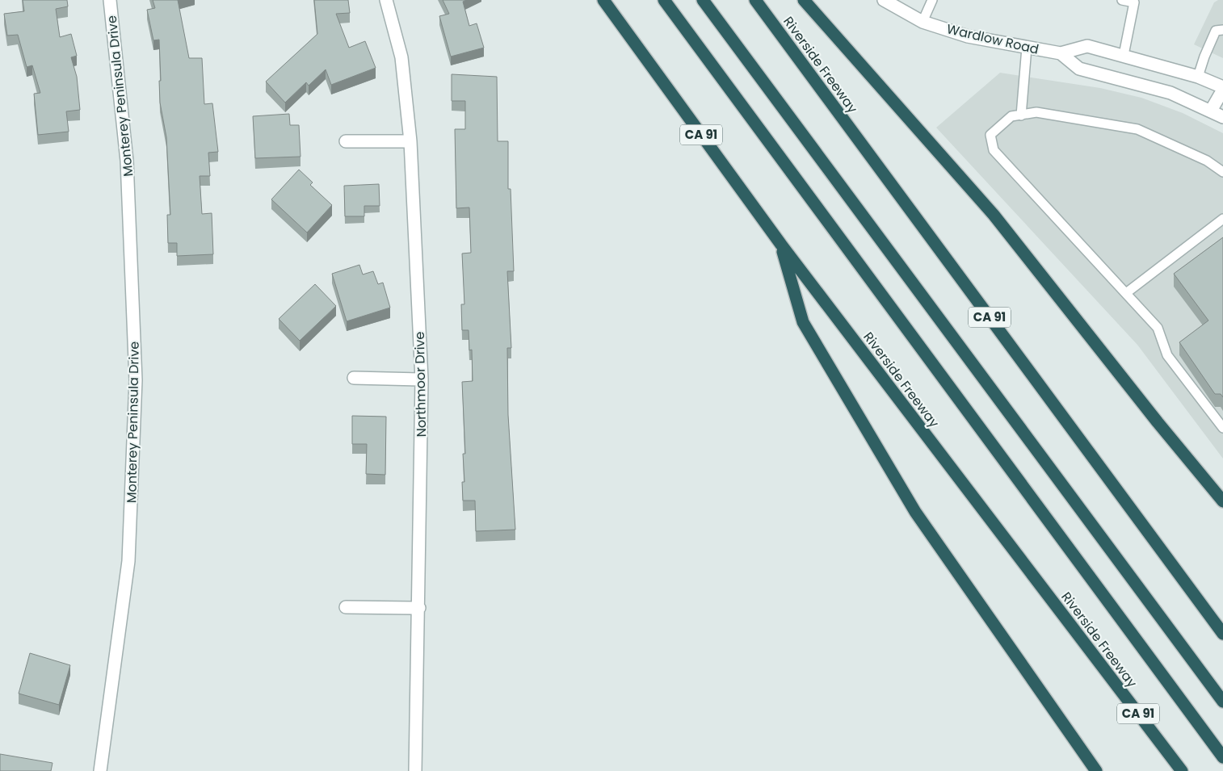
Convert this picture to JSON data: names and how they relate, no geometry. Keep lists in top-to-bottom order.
{
  "streets": {
    "highway": ["Riverside Freeway", "CA 91"],
    "street": ["Wardlow Road", "Monterey Peninsula Drive", "Northmoor Drive"]
  }
}
